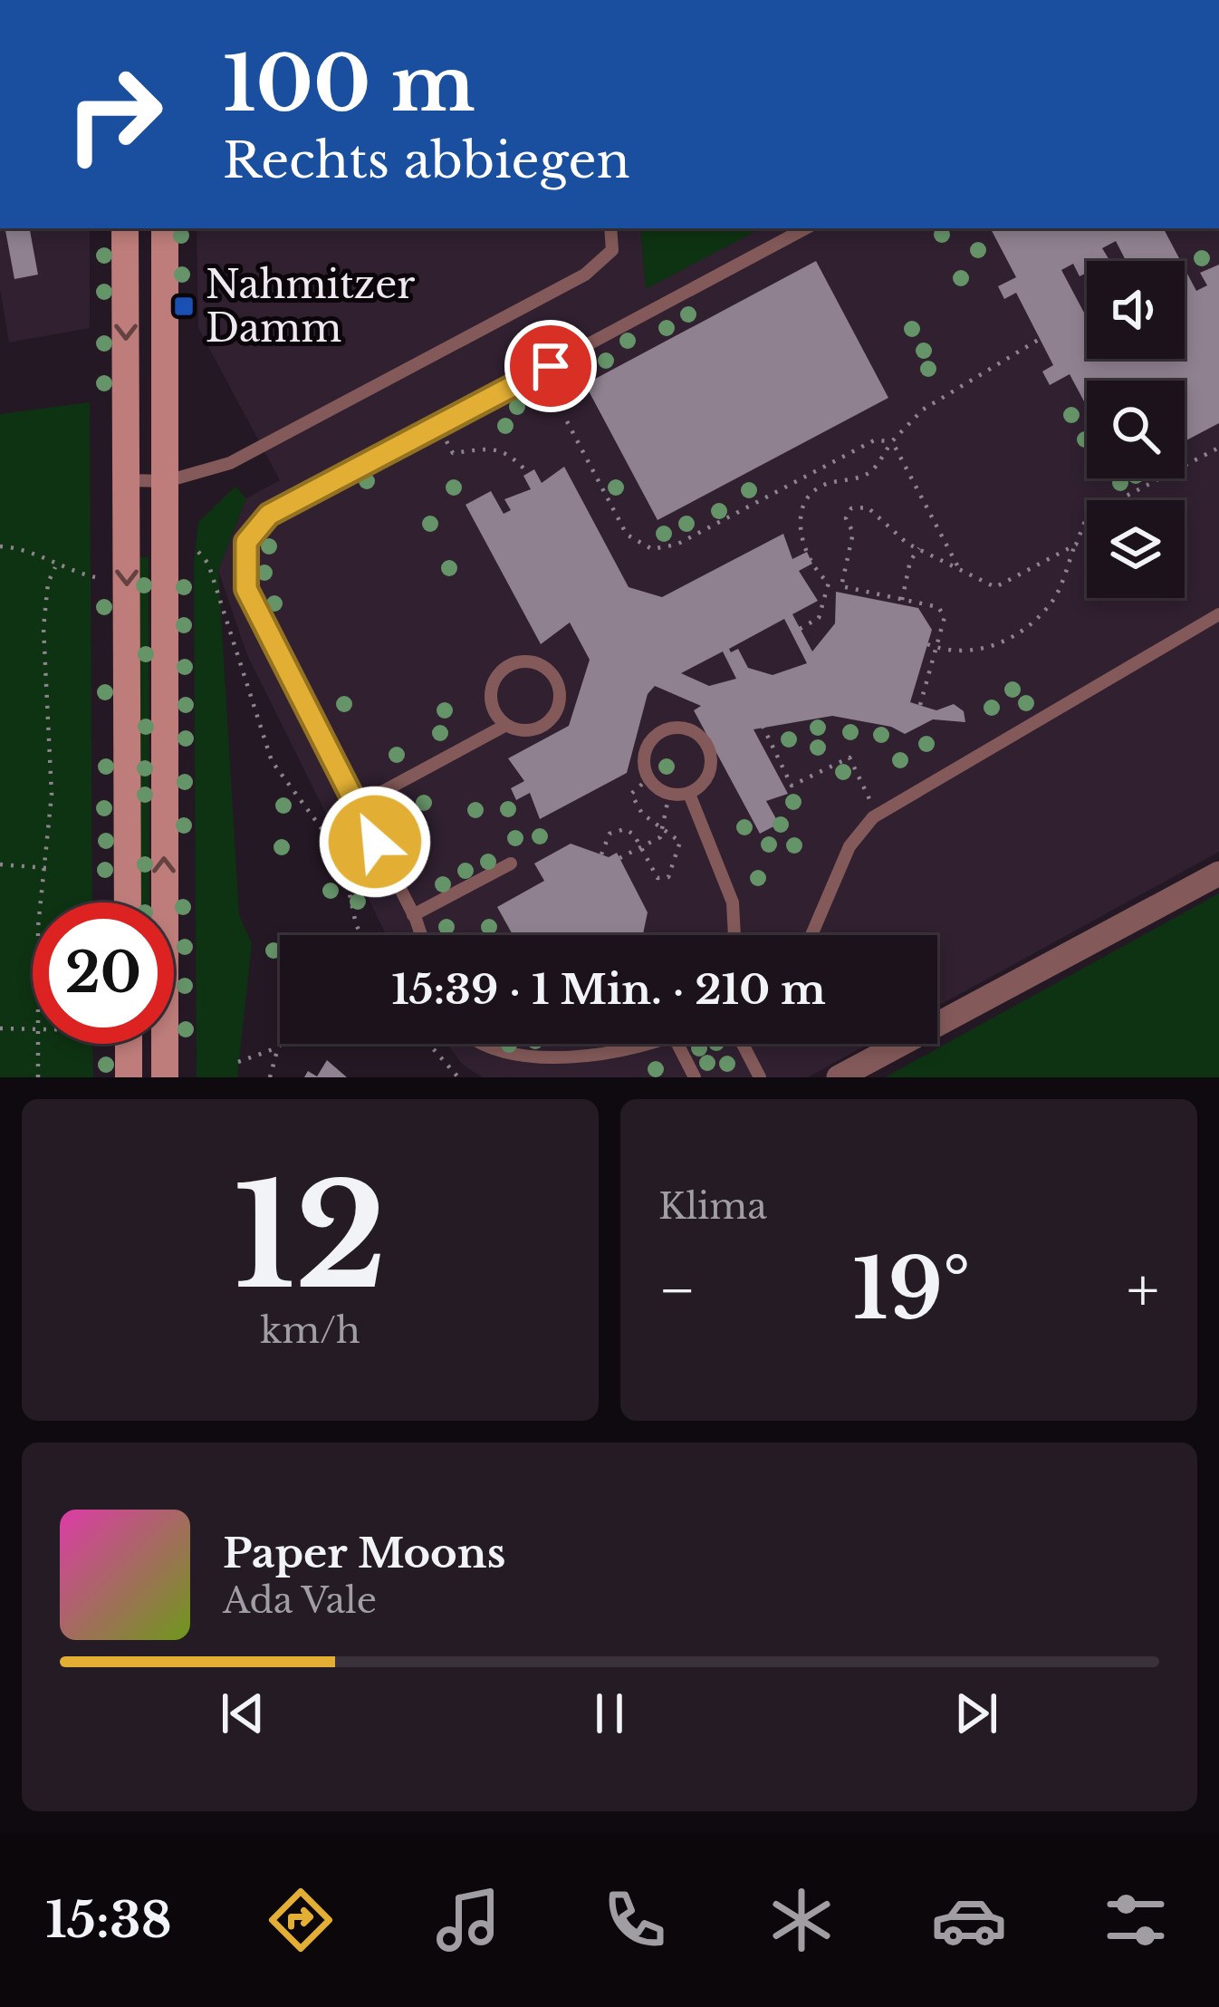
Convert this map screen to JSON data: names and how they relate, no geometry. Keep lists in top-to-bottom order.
{
  "places": {
    "transit": ["Nahmitzer Damm"]
  },
  "page": {
    "turn": ["100 m", "Rechts abbiegen"],
    "limit": "20",
    "trip": "15:39 · 1 Min. · 210 m",
    "tile": [
      ["12", "km/h"],
      "Klima"
    ],
    "heat": ["−", "19°", "+"],
    "song": ["Paper Moons", "Ada Vale"],
    "tabs": "15:38"
  }
}
